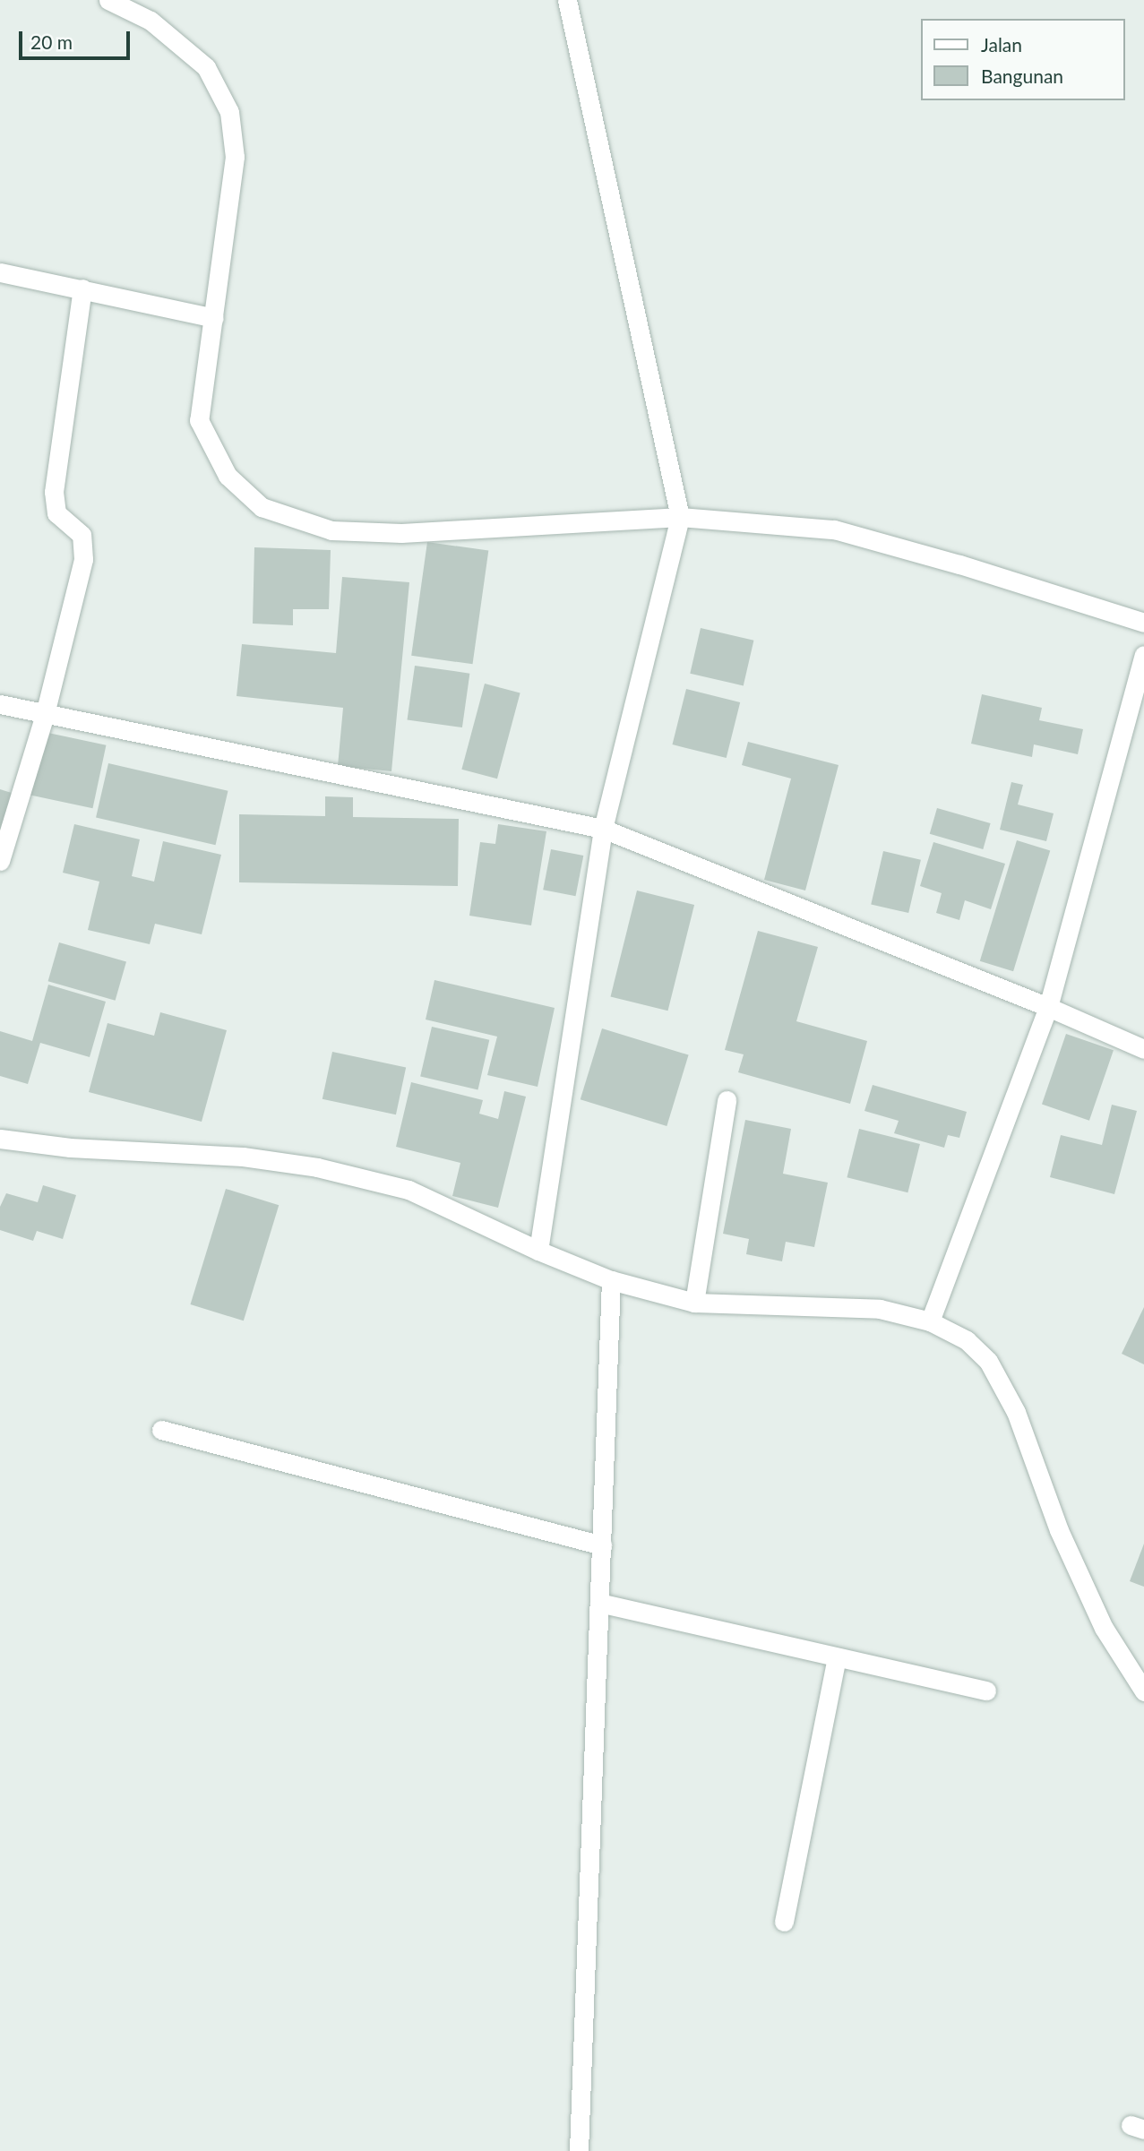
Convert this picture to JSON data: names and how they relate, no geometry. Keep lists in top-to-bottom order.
{
  "legend": ["Jalan", "Bangunan"],
  "scale_bar": "20 m"
}
